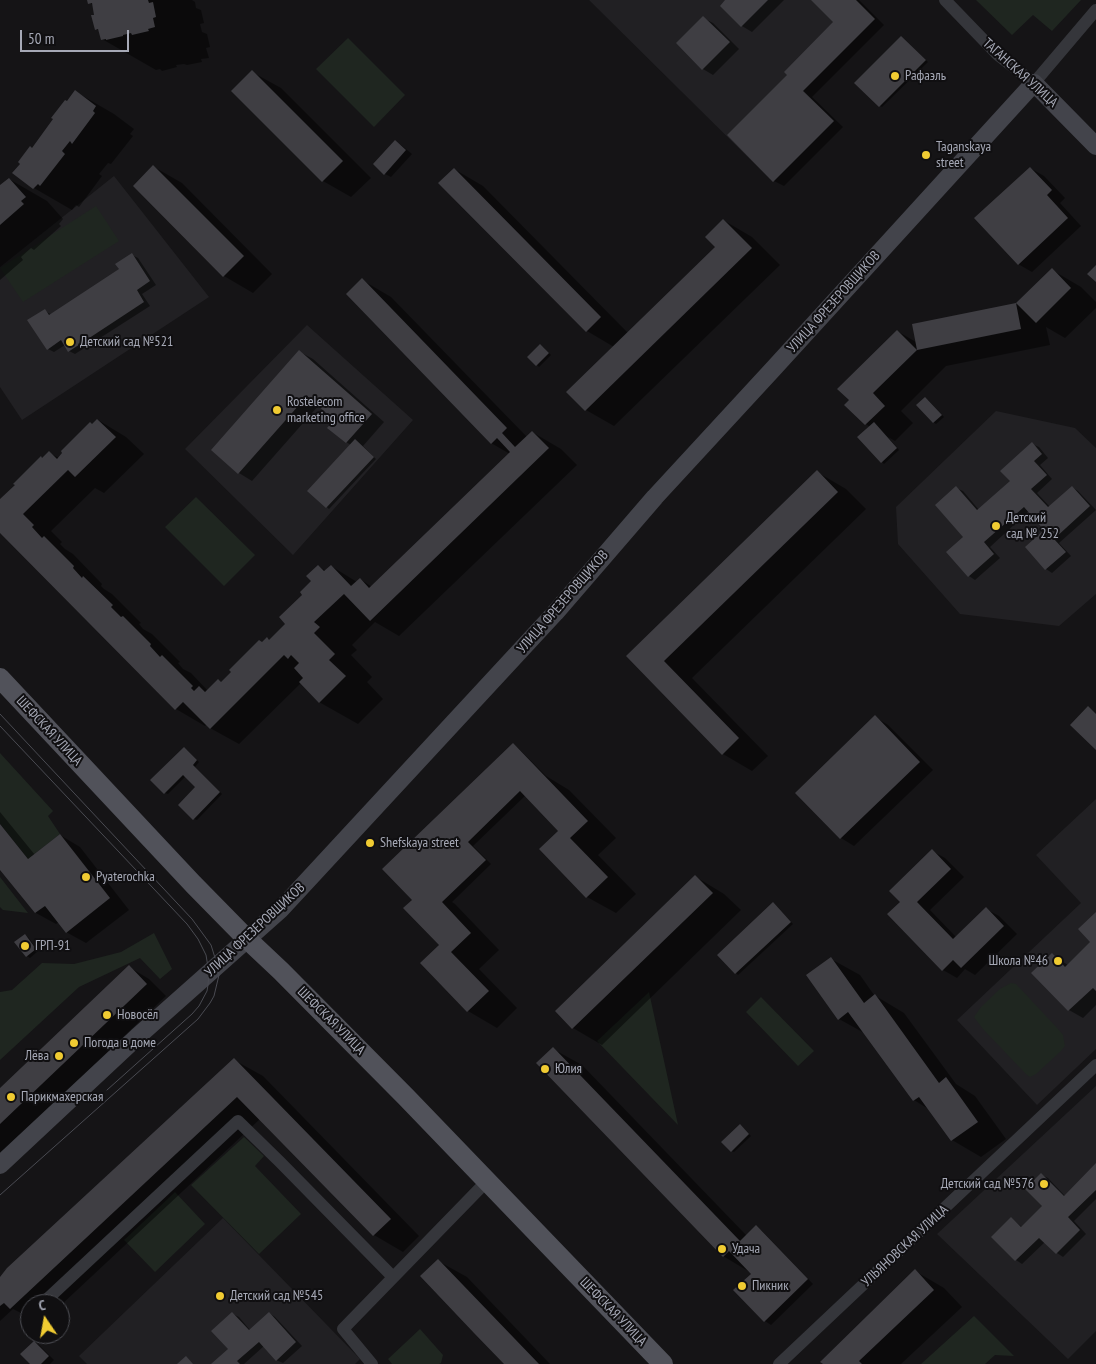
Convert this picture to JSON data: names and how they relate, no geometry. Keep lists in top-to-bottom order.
{
  "streets": {
    "main road": ["ТАГАНСКАЯ УЛИЦА", "УЛИЦА ФРЕЗЕРОВЩИКОВ", "ШЕФСКАЯ УЛИЦА"],
    "street": ["УЛЬЯНОВСКАЯ УЛИЦА"]
  },
  "crossings": [
    ["ТАГАНСКАЯ УЛИЦА", "УЛИЦА ФРЕЗЕРОВЩИКОВ"],
    ["УЛИЦА ФРЕЗЕРОВЩИКОВ", "ШЕФСКАЯ УЛИЦА"]
  ],
  "places": [
    "Рафаэль",
    "Taganskaya street",
    "Детский сад №521",
    "Rostelecom marketing office",
    "Детский сад № 252",
    "Shefskaya street",
    "Pyaterochka",
    "ГРП-91",
    "Школа №46",
    "Новосёл",
    "Погода в доме",
    "Лёва",
    "Юлия",
    "Парикмахерская",
    "Детский сад №576",
    "Удача",
    "Пикник",
    "Детский сад №545"
  ],
  "scale_bar": "50 m",
  "north": "top"
}
